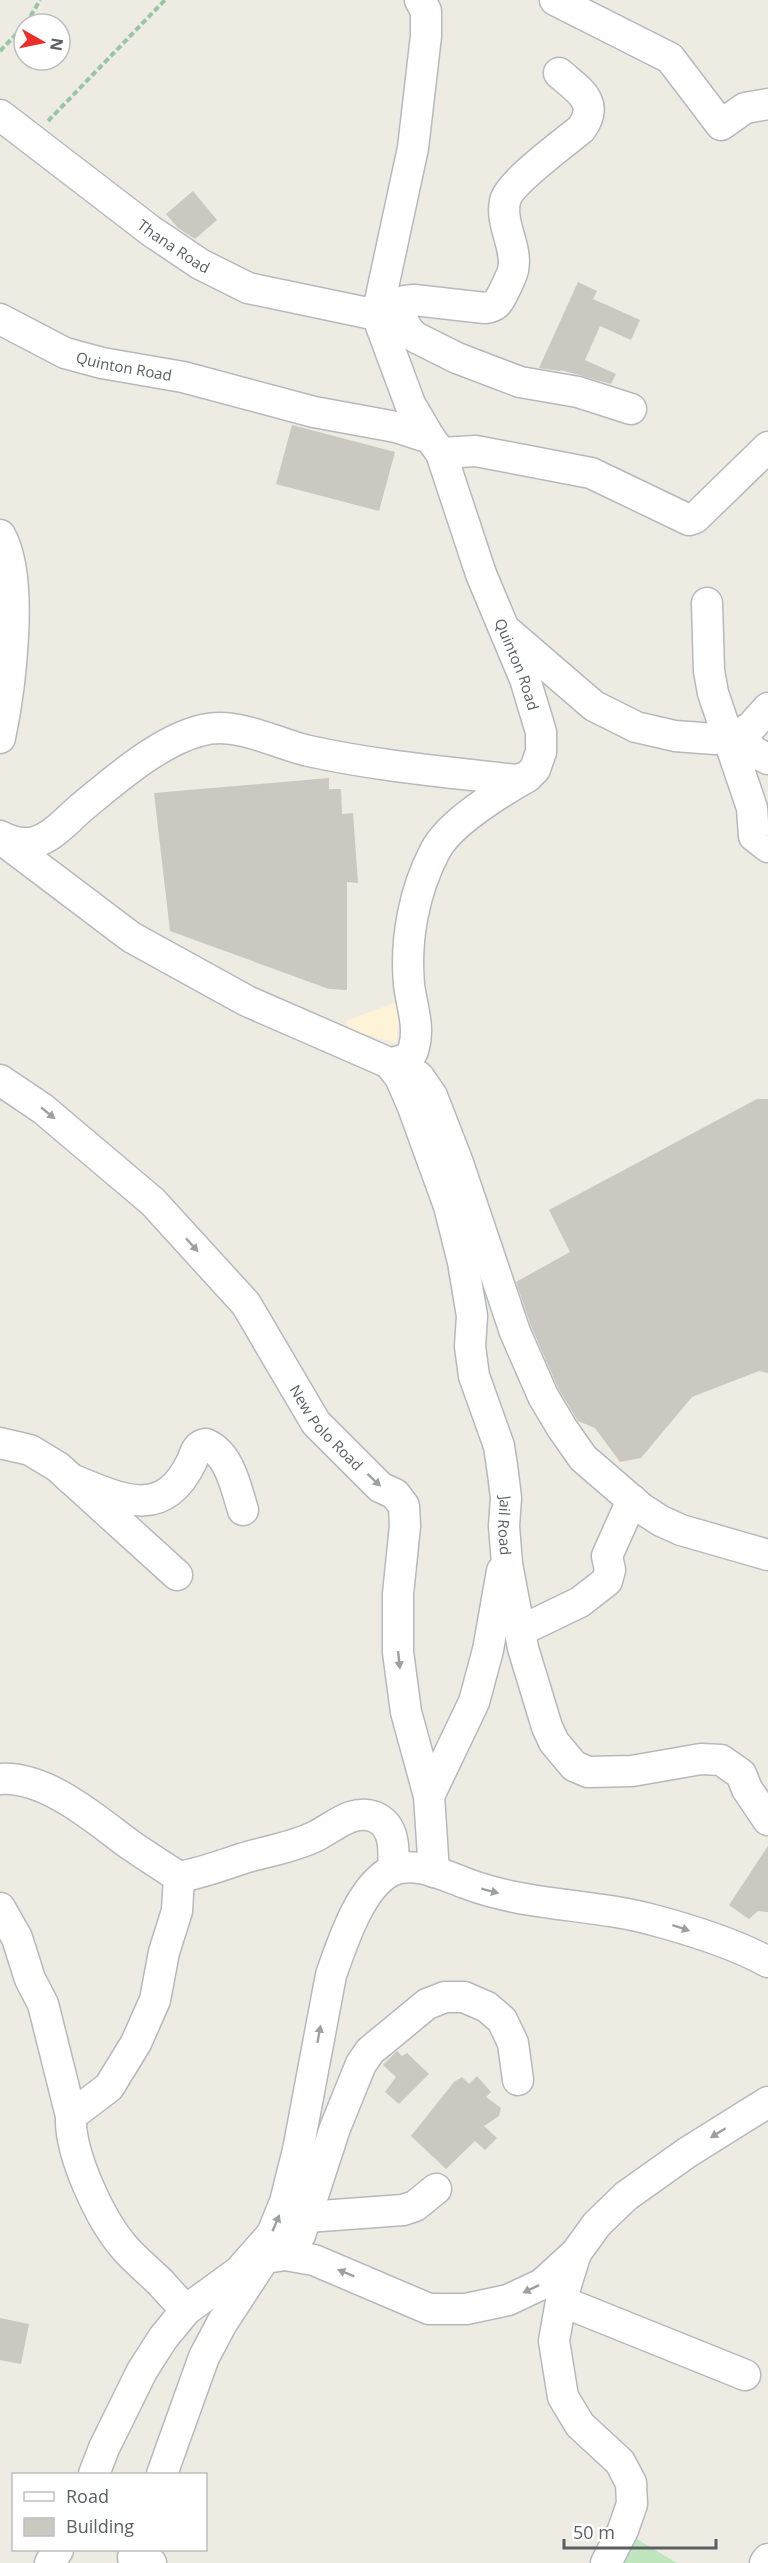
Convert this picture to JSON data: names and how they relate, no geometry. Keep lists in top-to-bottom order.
{
  "streets": {
    "street": [
      "Thana Road",
      "Quinton Road",
      "New Polo Road",
      "Jail Road"
    ]
  },
  "legend": ["Road", "Building"],
  "scale_bar": "50 m",
  "north": "right"
}
